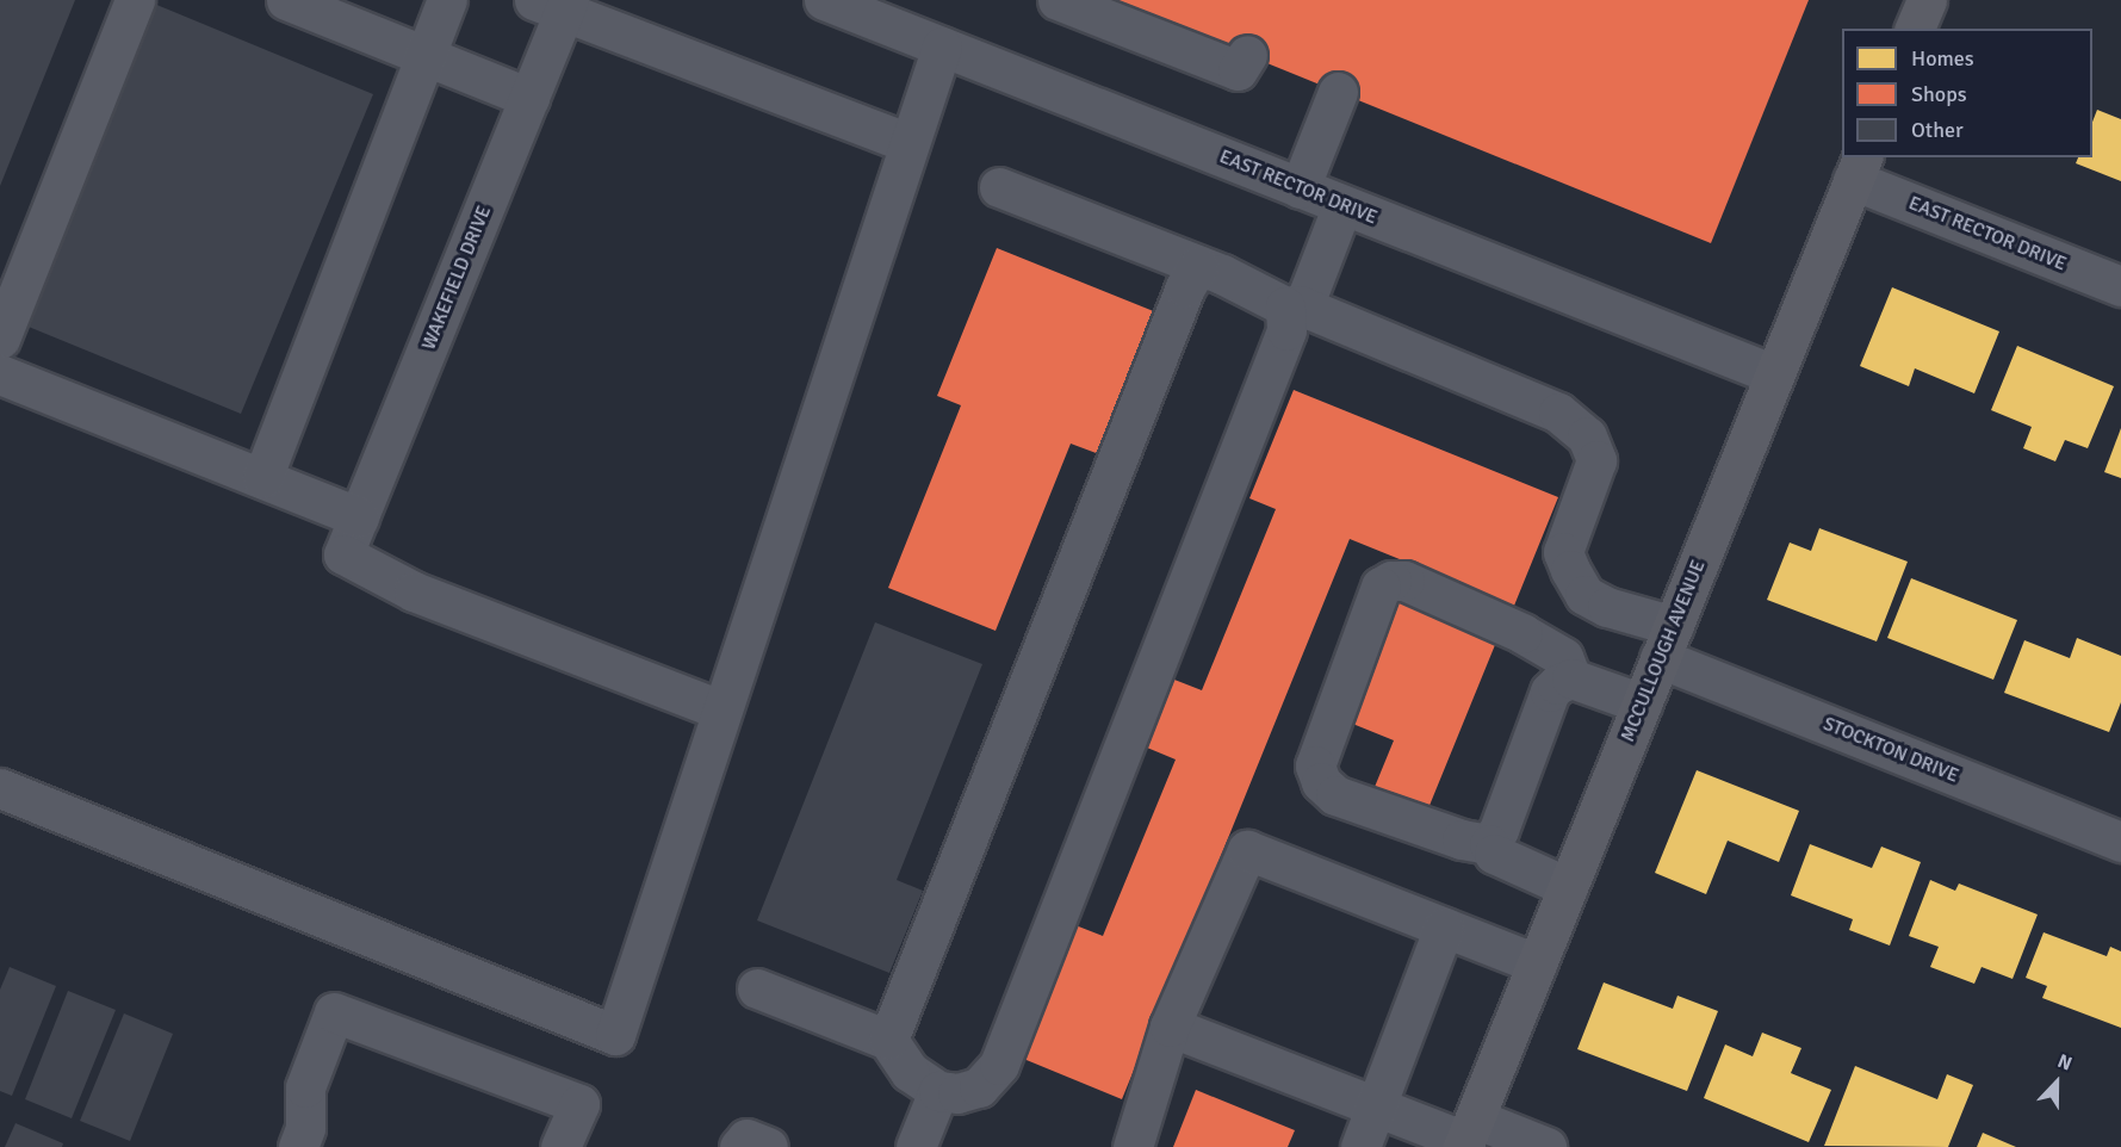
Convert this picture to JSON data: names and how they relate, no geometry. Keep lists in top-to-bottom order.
{
  "streets": {
    "main road": ["MCCULLOUGH AVENUE"],
    "street": ["EAST RECTOR DRIVE", "WAKEFIELD DRIVE", "STOCKTON DRIVE"]
  },
  "crossings": [
    ["EAST RECTOR DRIVE", "MCCULLOUGH AVENUE"],
    ["MCCULLOUGH AVENUE", "STOCKTON DRIVE"]
  ],
  "legend": ["Homes", "Shops", "Other"],
  "north": "top"
}
